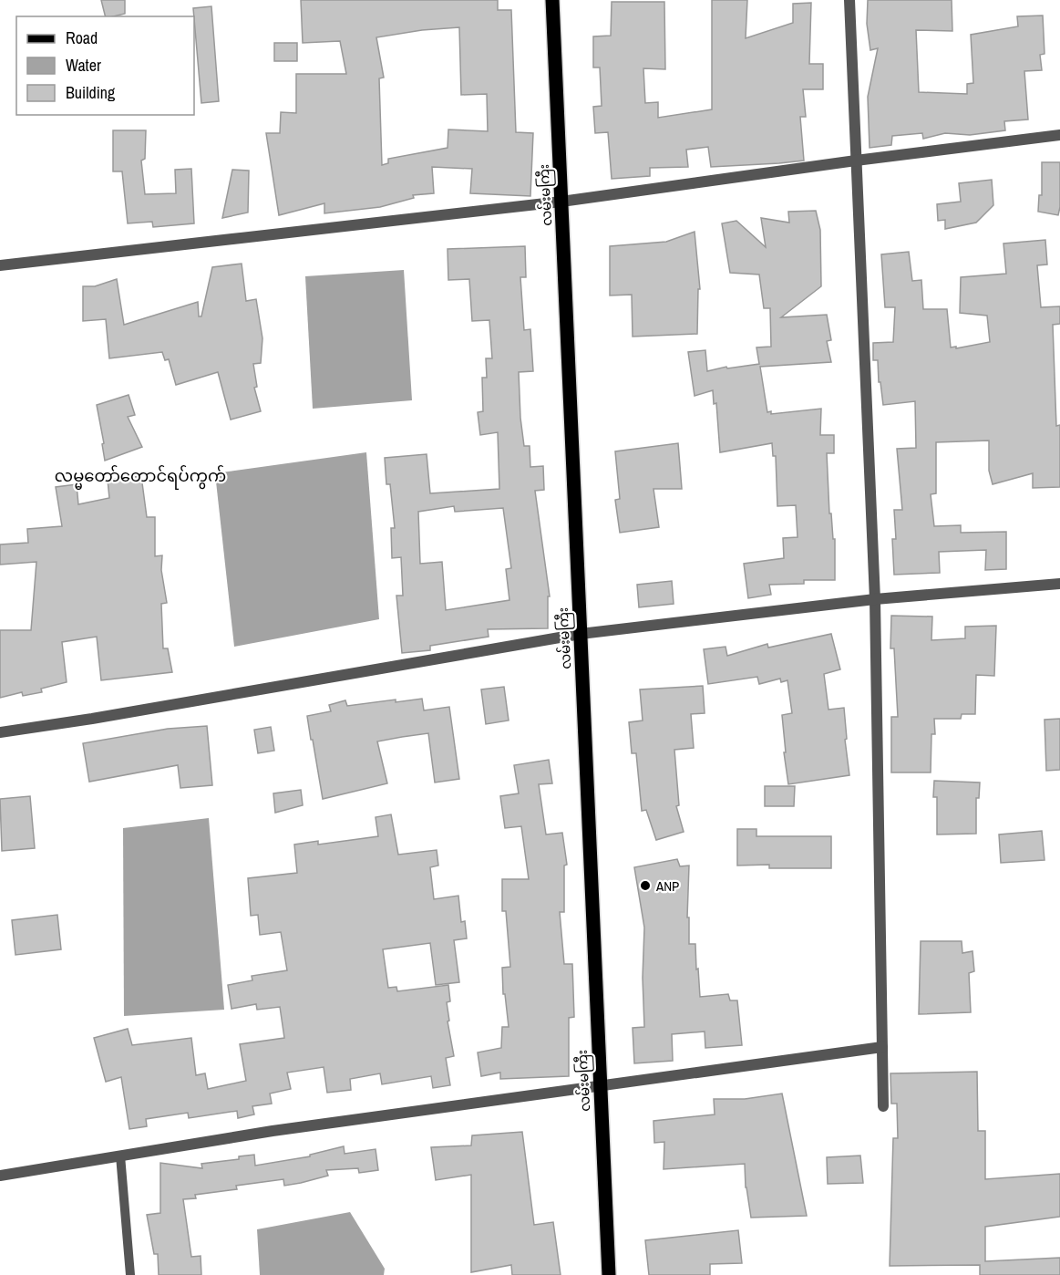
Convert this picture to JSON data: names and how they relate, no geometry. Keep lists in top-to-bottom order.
{
  "streets": {
    "main road": ["လမ်းမကြီး"]
  },
  "districts": ["လမ္မတော်တောင်ရပ်ကွက်"],
  "places": ["ANP"],
  "legend": ["Road", "Water", "Building"]
}
